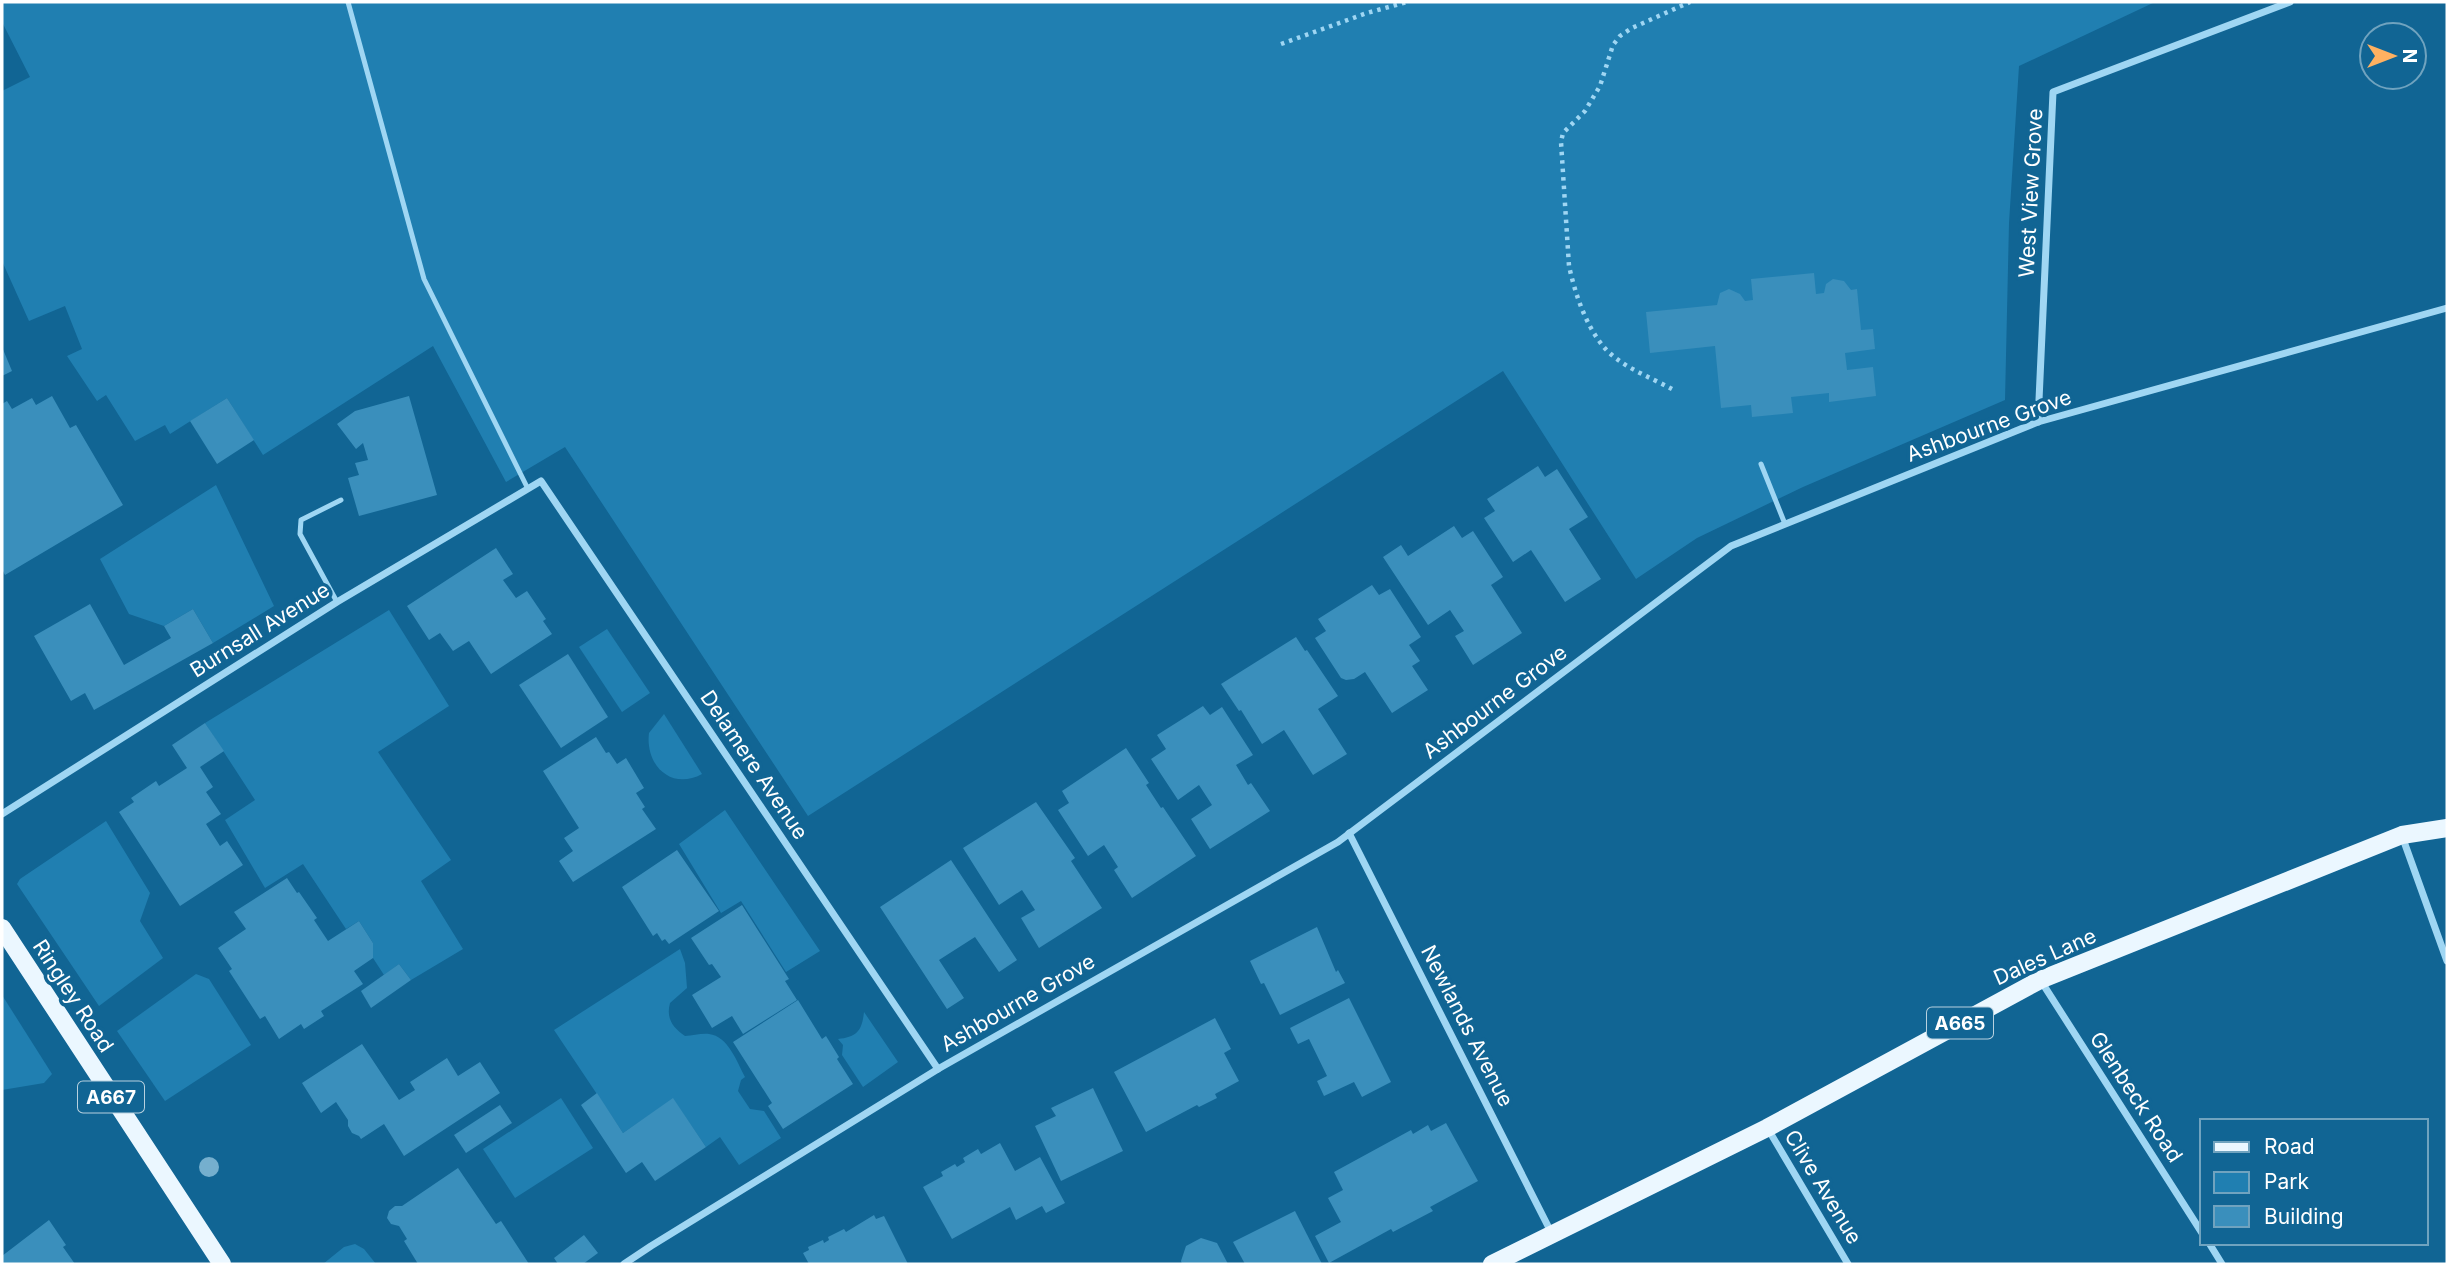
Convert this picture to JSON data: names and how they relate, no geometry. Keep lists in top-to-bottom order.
{
  "streets": {
    "main road": [
      "Dales Lane",
      "Ringley Road",
      "A665",
      "A667"
    ],
    "street": [
      "West View Grove",
      "Ashbourne Grove",
      "Burnsall Avenue",
      "Delamere Avenue",
      "Newlands Avenue",
      "Glenbeck Road",
      "Clive Avenue"
    ]
  },
  "crossings": [
    ["West View Grove", "Ashbourne Grove"],
    ["Ashbourne Grove", "Delamere Avenue"],
    ["Ashbourne Grove", "Newlands Avenue"],
    ["Burnsall Avenue", "Delamere Avenue"],
    ["Dales Lane", "Newlands Avenue"],
    ["Dales Lane", "Glenbeck Road"],
    ["Dales Lane", "Clive Avenue"]
  ],
  "legend": ["Road", "Park", "Building"],
  "north": "right"
}
